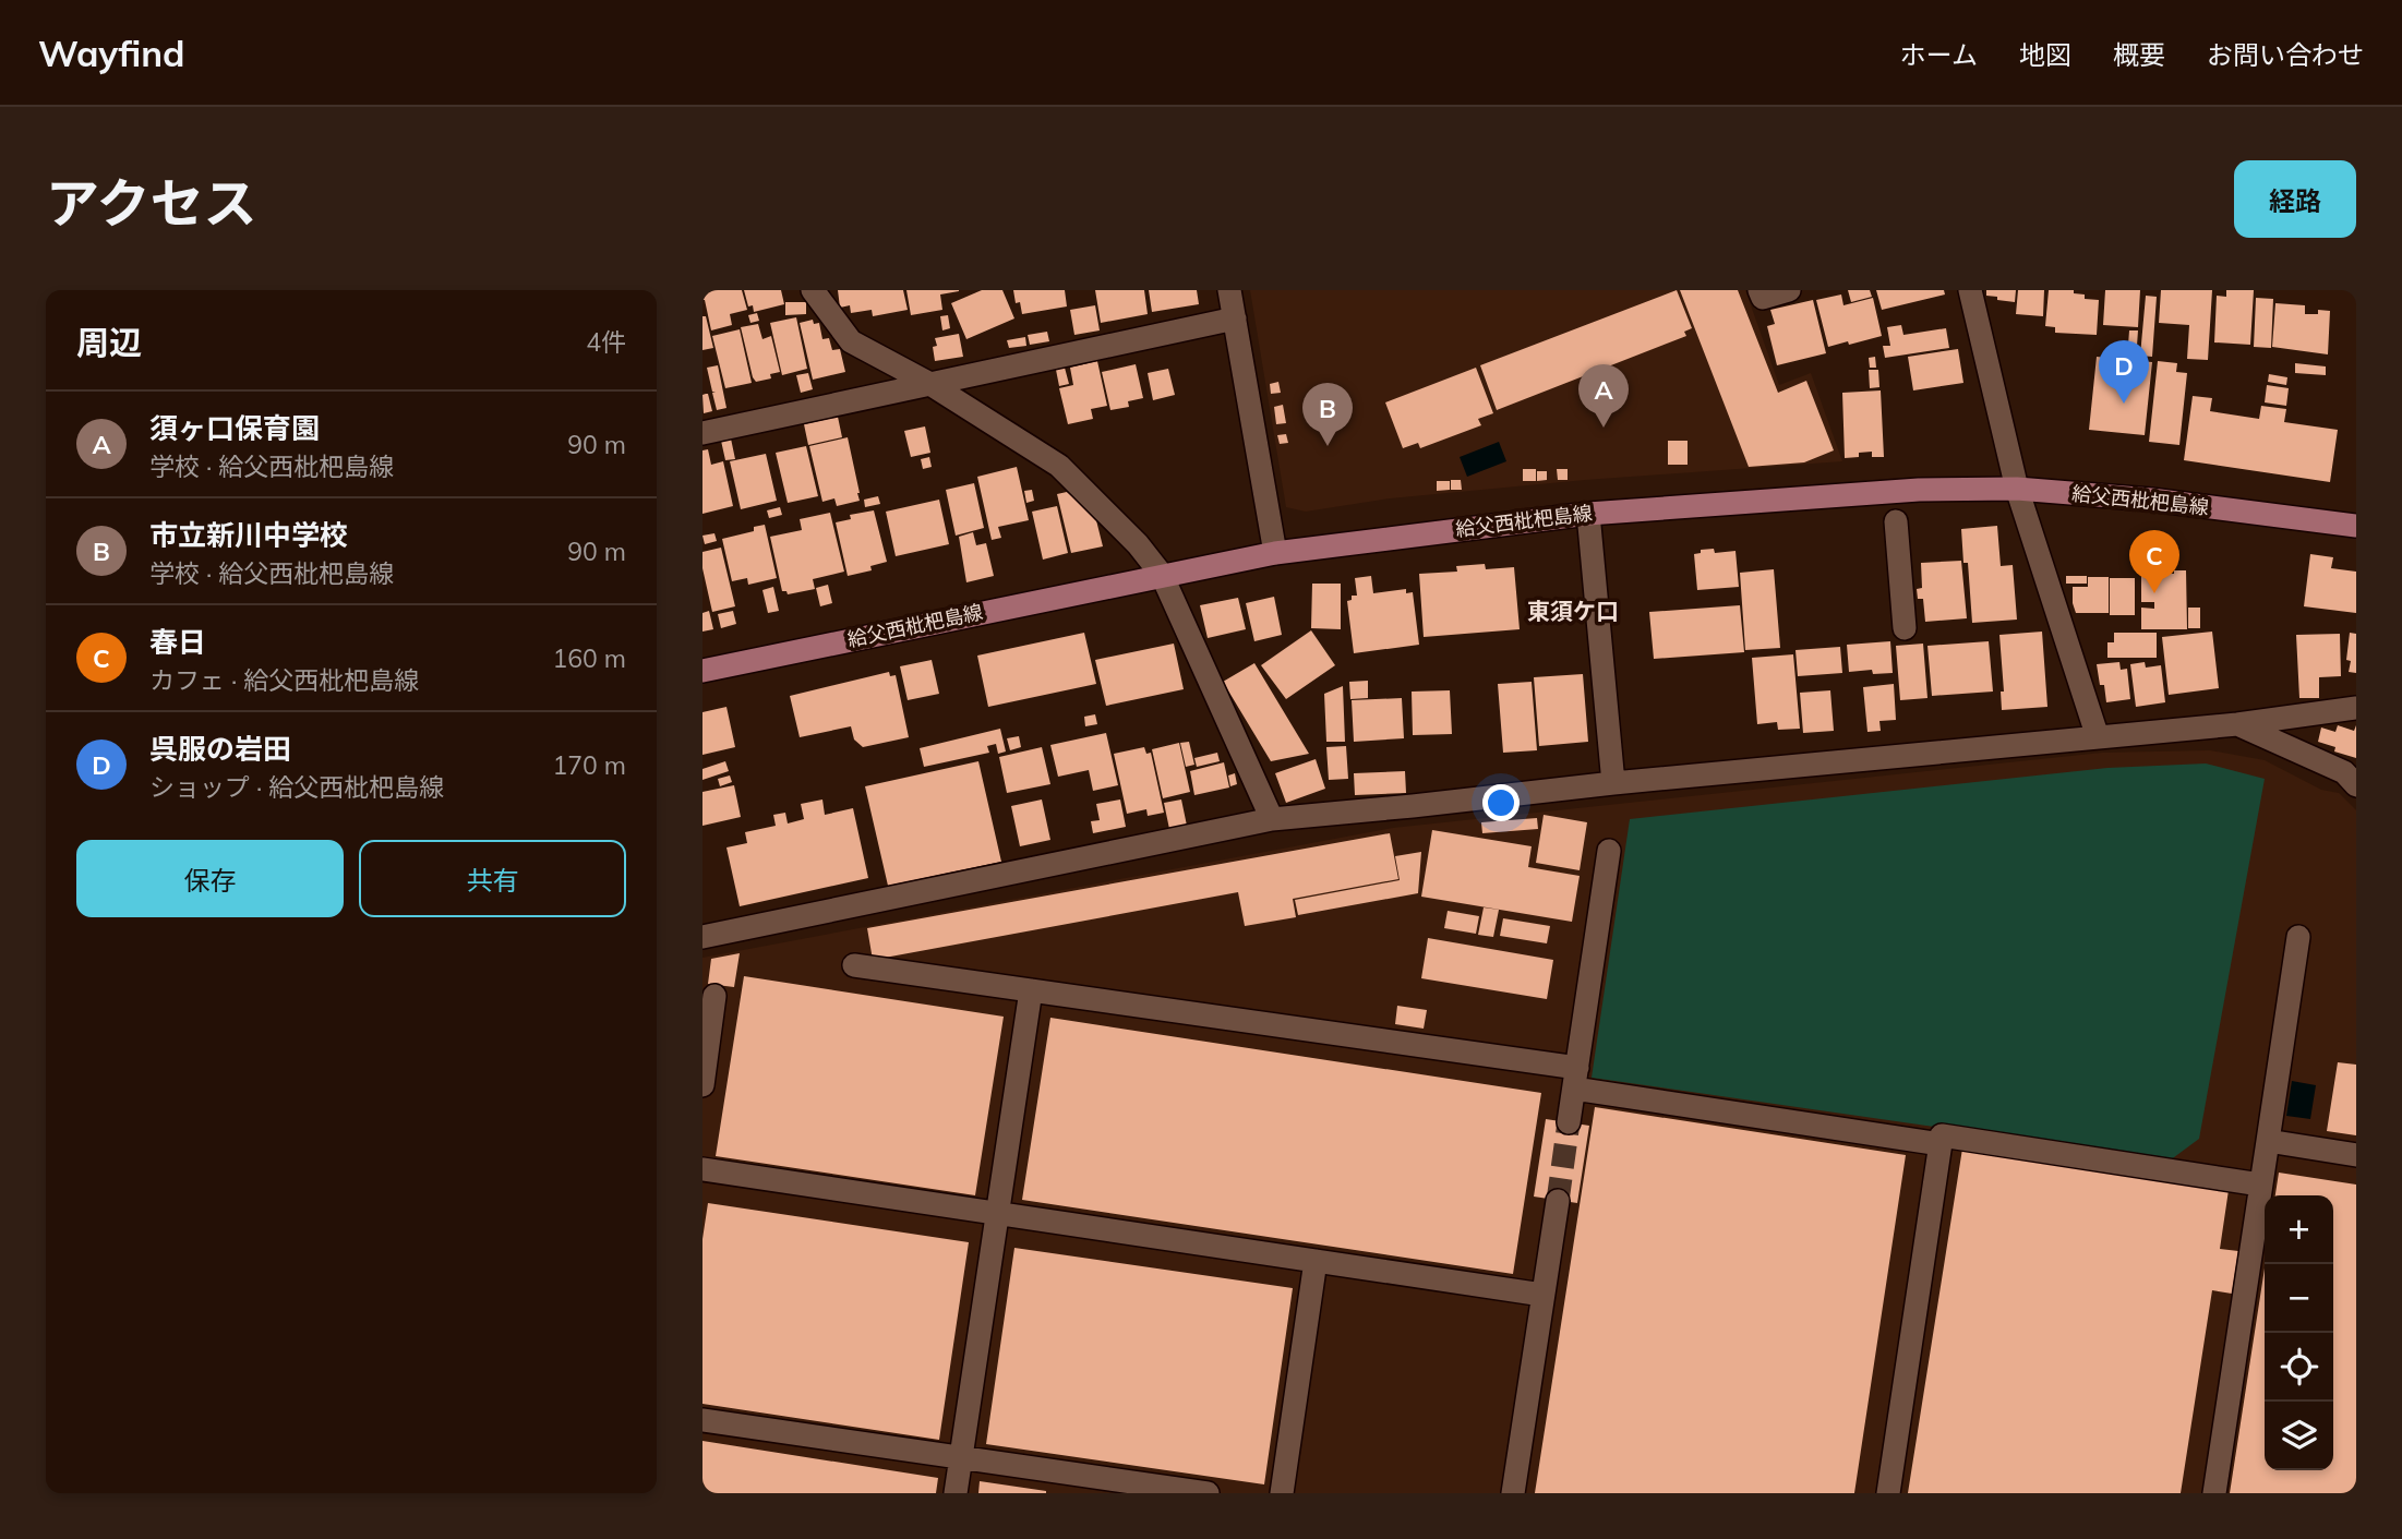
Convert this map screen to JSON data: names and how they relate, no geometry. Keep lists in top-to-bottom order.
{
  "streets": {
    "main road": ["給父西枇杷島線"]
  },
  "districts": ["東須ケ口"],
  "page": {
    "header": "Wayfind",
    "nav": [
      "ホーム",
      "地図",
      "概要",
      "お問い合わせ"
    ],
    "title": "アクセス",
    "buttons": [
      "経路",
      ["保存", "共有"]
    ],
    "heading": ["周辺", "4件"],
    "pins": [
      "D",
      "A",
      "B",
      "C"
    ],
    "list": [
      {
        "mark": "A",
        "name": "須ヶ口保育園",
        "note": "学校 · 給父西枇杷島線",
        "value": "90 m"
      },
      {
        "mark": "B",
        "name": "市立新川中学校",
        "note": "学校 · 給父西枇杷島線",
        "value": "90 m"
      },
      {
        "mark": "C",
        "name": "春日",
        "note": "カフェ · 給父西枇杷島線",
        "value": "160 m"
      },
      {
        "mark": "D",
        "name": "呉服の岩田",
        "note": "ショップ · 給父西枇杷島線",
        "value": "170 m"
      }
    ],
    "map_buttons": ["+", "−"]
  }
}
